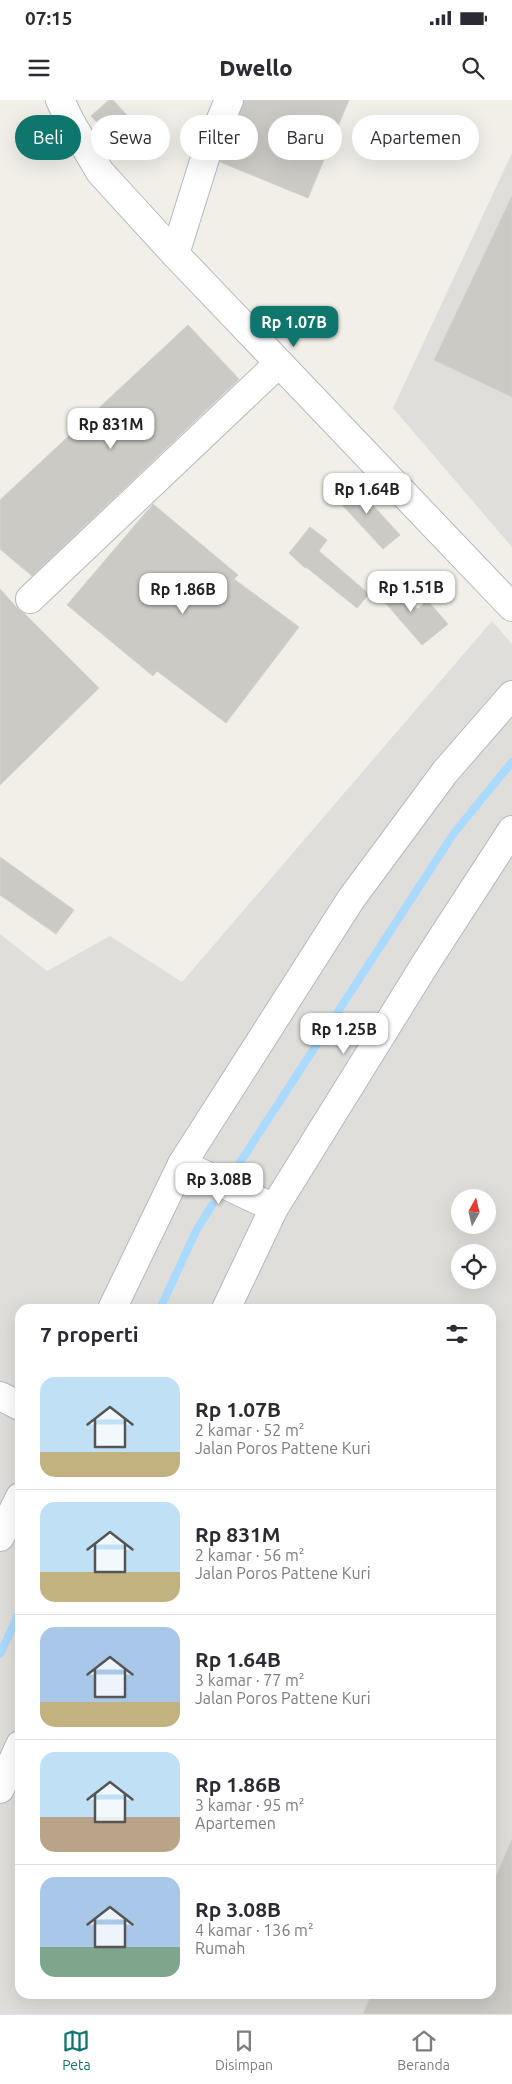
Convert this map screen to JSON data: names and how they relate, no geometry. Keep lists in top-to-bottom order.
{
  "north": "top",
  "page": {
    "status": "07:15",
    "header": "Dwello",
    "chip": [
      "Beli",
      "Sewa",
      "Filter",
      "Baru",
      "Apartemen"
    ],
    "price": [
      "Rp 1.07B",
      "Rp 831M",
      "Rp 1.64B",
      "Rp 1.51B",
      "Rp 1.86B",
      "Rp 1.25B",
      "Rp 3.08B"
    ],
    "heading": "7 properti",
    "list": [
      {
        "name": "Rp 1.07B",
        "note": "2 kamar · 52 m² · Jalan Poros Pattene Kuri"
      },
      {
        "name": "Rp 831M",
        "note": "2 kamar · 56 m² · Jalan Poros Pattene Kuri"
      },
      {
        "name": "Rp 1.64B",
        "note": "3 kamar · 77 m² · Jalan Poros Pattene Kuri"
      },
      {
        "name": "Rp 1.86B",
        "note": "3 kamar · 95 m² · Apartemen"
      },
      {
        "name": "Rp 3.08B",
        "note": "4 kamar · 136 m² · Rumah"
      }
    ],
    "tabs": ["Peta", "Disimpan", "Beranda"]
  }
}
